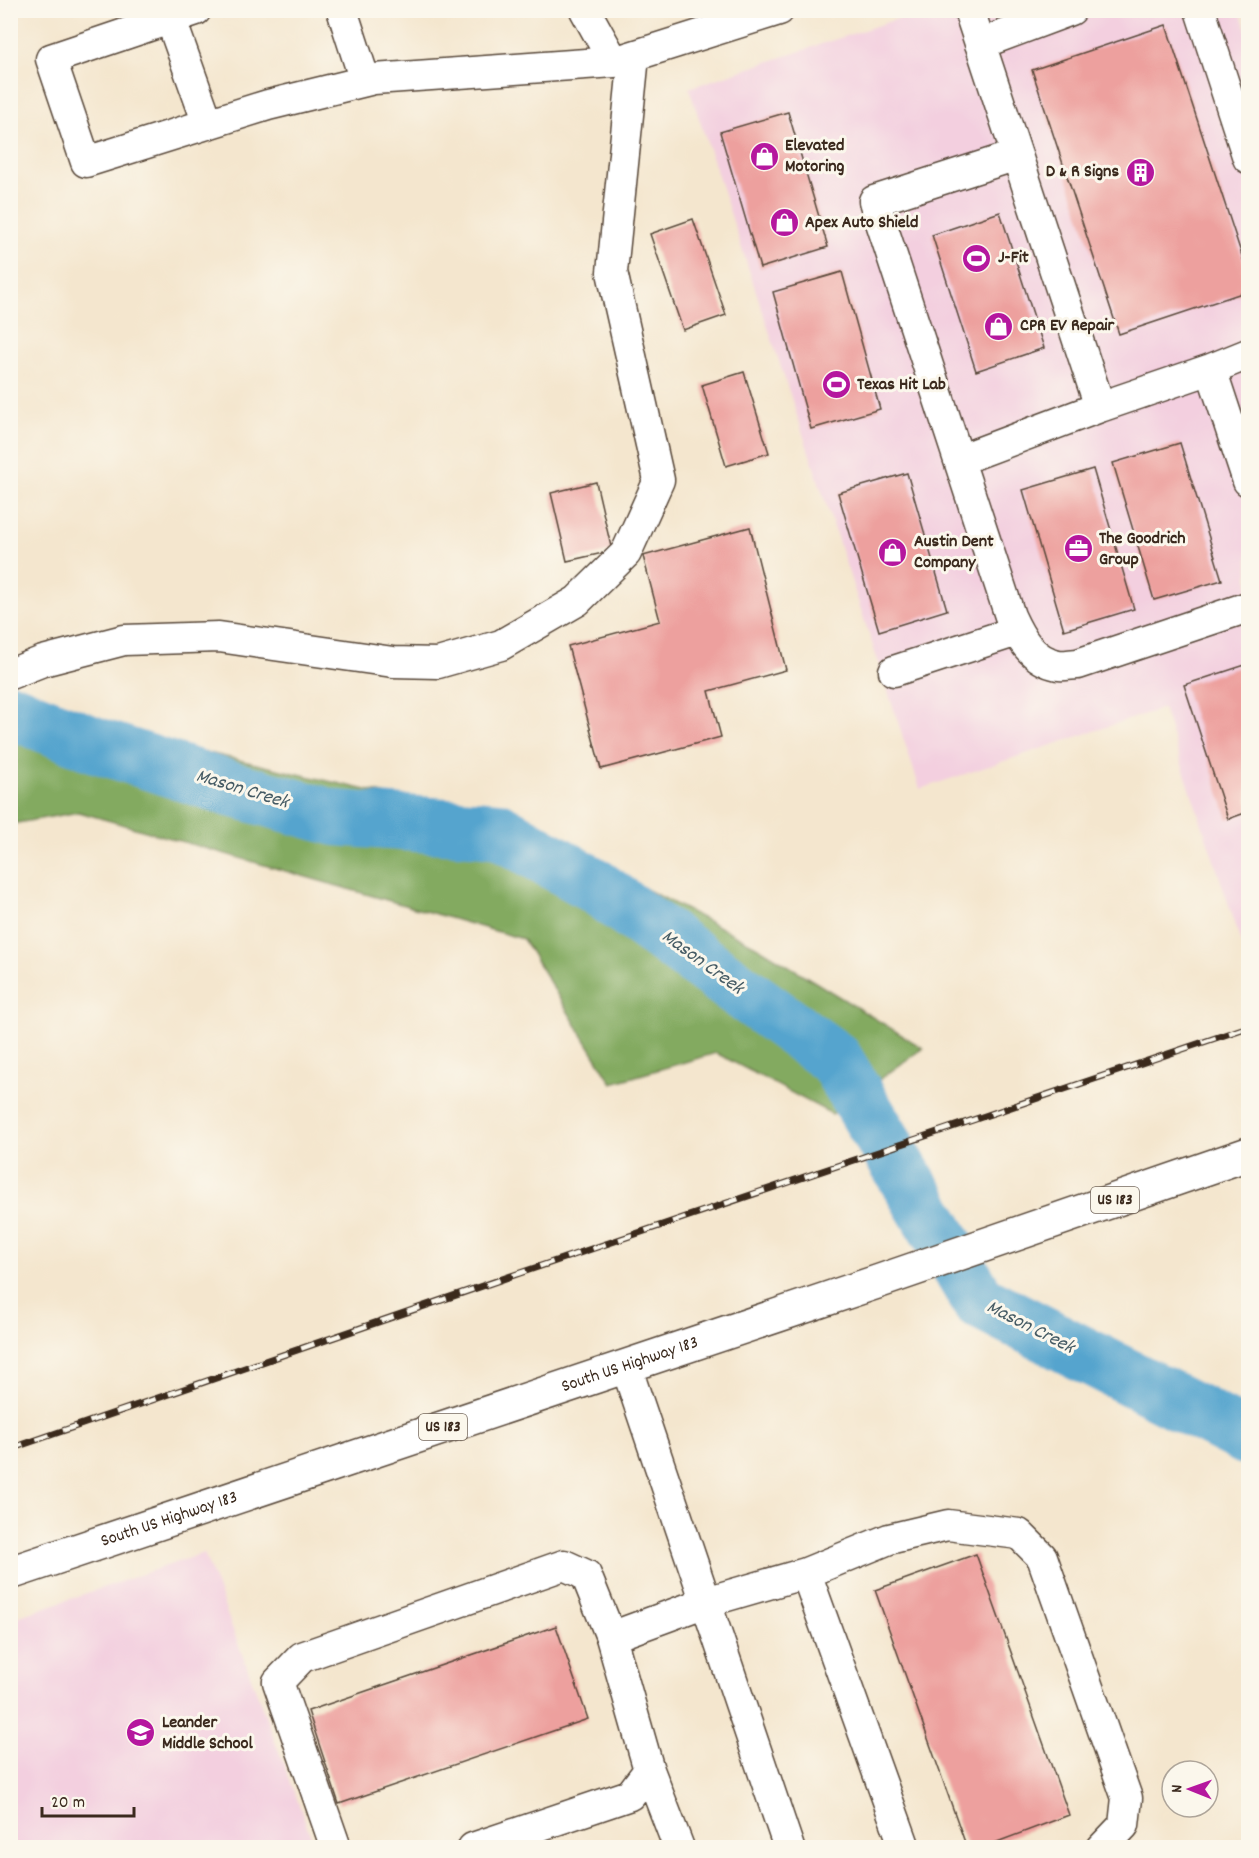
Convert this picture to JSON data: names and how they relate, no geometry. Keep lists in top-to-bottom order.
{
  "streets": {
    "main road": ["US 183", "South US Highway 183"]
  },
  "water": ["Mason Creek"],
  "places": {
    "shop": [
      "Elevated Motoring",
      "Apex Auto Shield",
      "CPR EV Repair",
      "Austin Dent Company"
    ],
    "building": ["D & R Signs"],
    "sports": ["J-Fit", "Texas Hit Lab"],
    "office": ["The Goodrich Group"],
    "school or university": ["Leander Middle School"]
  },
  "scale_bar": "20 m",
  "north": "left"
}
